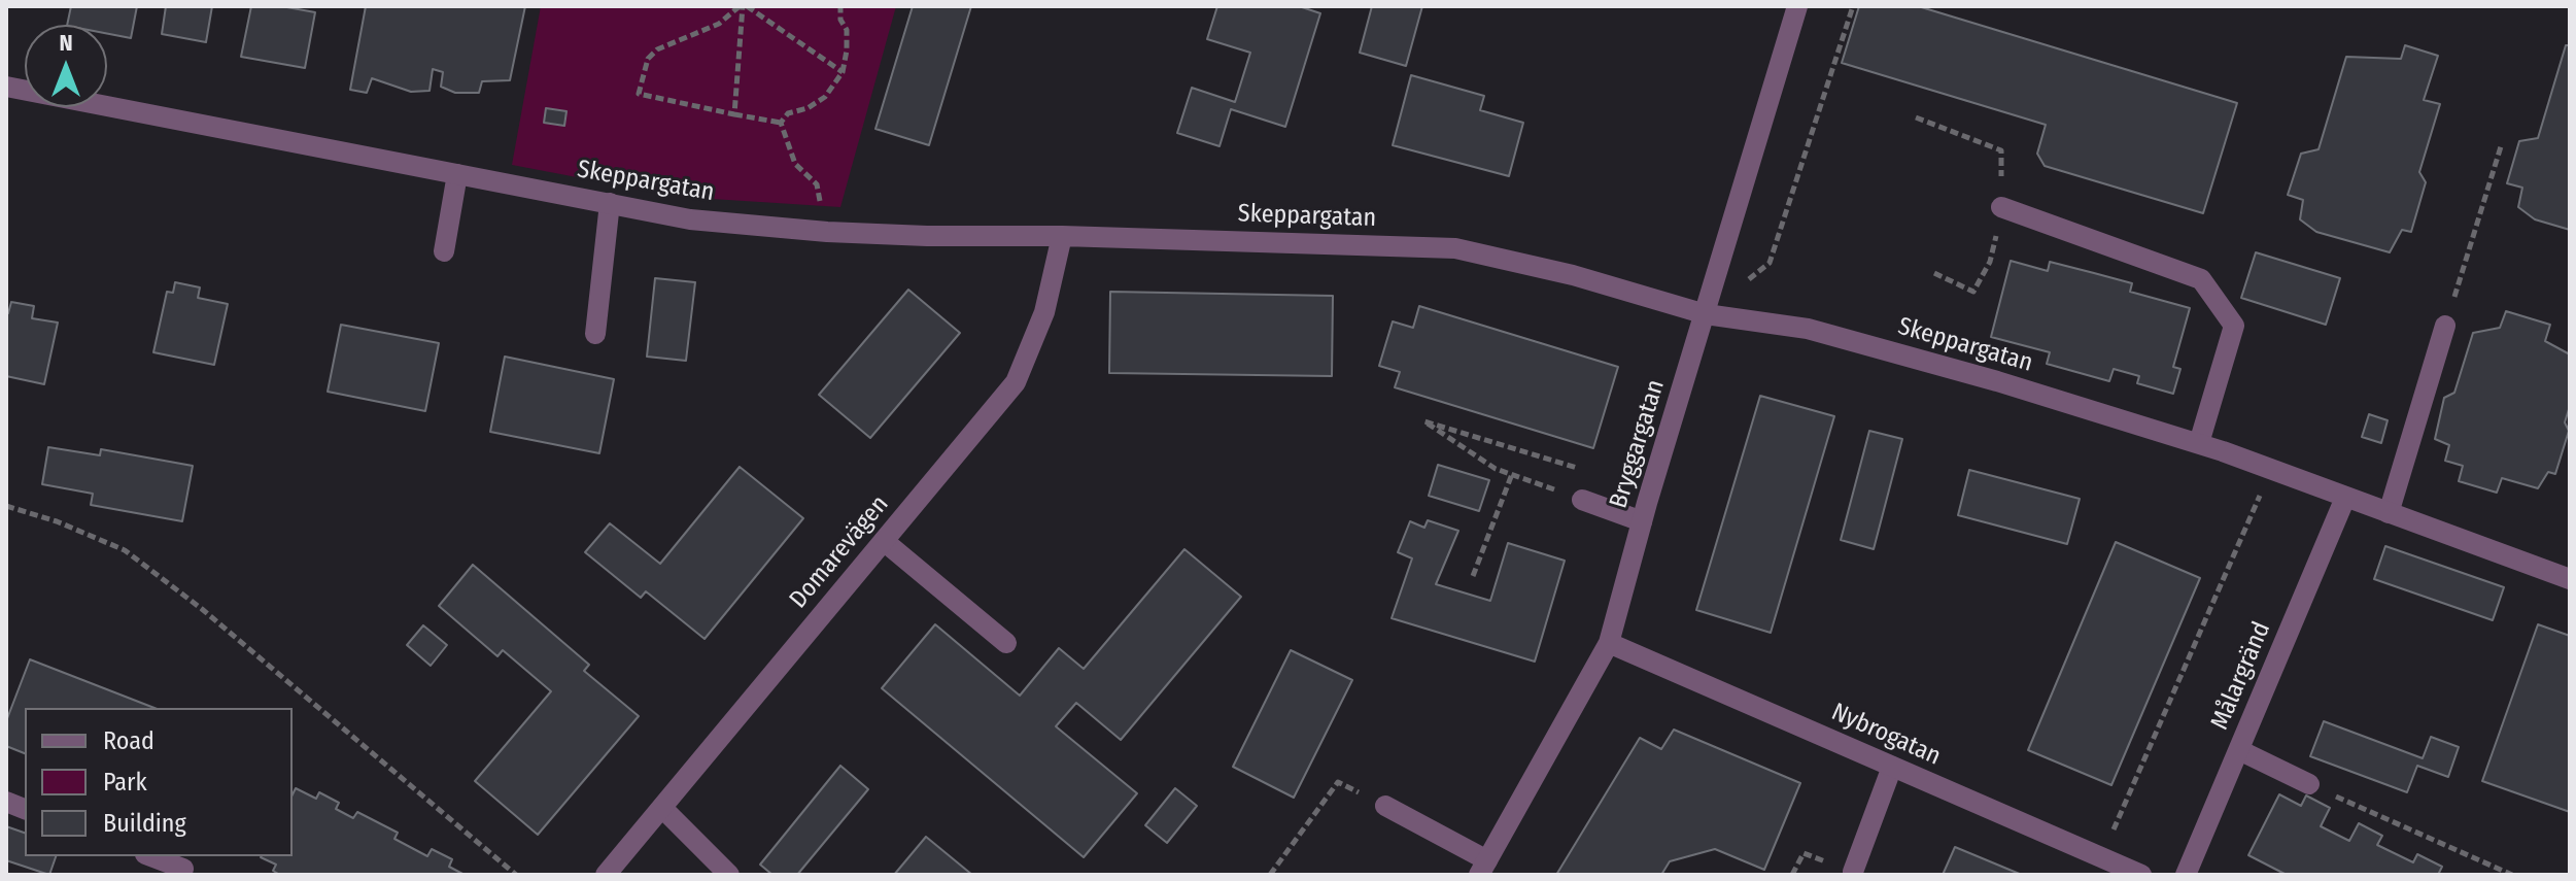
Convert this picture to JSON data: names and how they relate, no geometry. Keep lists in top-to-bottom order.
{
  "streets": {
    "street": [
      "Skeppargatan",
      "Bryggargatan",
      "Domarevägen",
      "Målargränd",
      "Nybrogatan"
    ]
  },
  "crossings": [
    ["Skeppargatan", "Bryggargatan"],
    ["Skeppargatan", "Domarevägen"],
    ["Skeppargatan", "Målargränd"],
    ["Bryggargatan", "Nybrogatan"]
  ],
  "legend": ["Road", "Park", "Building"],
  "north": "top"
}
